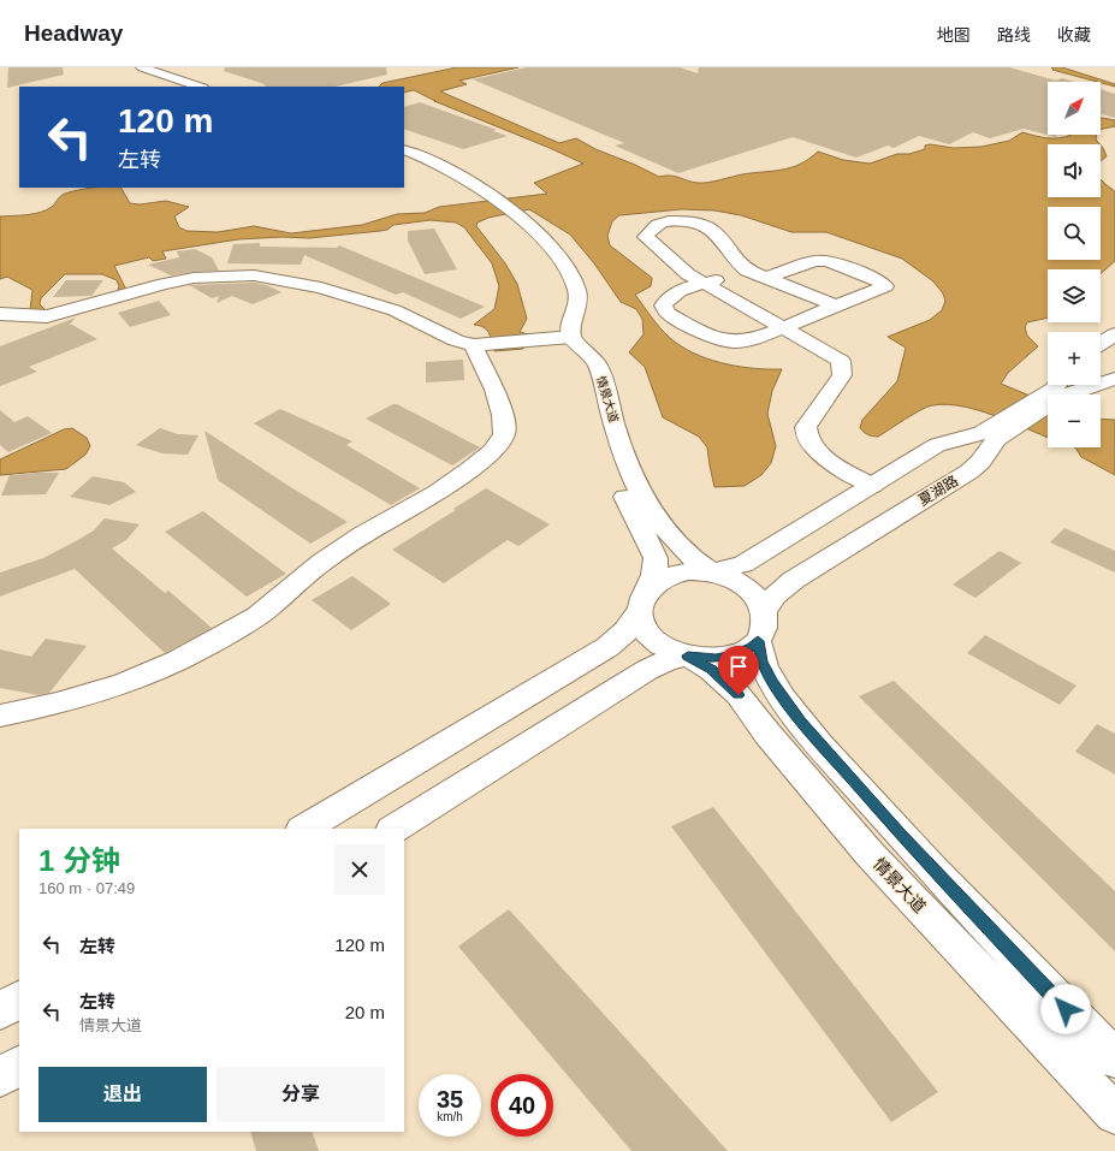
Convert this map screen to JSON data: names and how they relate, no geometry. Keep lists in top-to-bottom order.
{
  "streets": {
    "street": ["情景大道", "夏湖路"]
  },
  "crossings": [
    ["情景大道", "夏湖路"]
  ],
  "north": "top right",
  "page": {
    "header": "Headway",
    "nav": ["地图", "路线", "收藏"],
    "map_buttons": ["+", "−"],
    "turn": ["120 m", "左转"],
    "heading": ["1 分钟", "160 m · 07:49"],
    "list": [
      {
        "name": "左转",
        "value": "120 m"
      },
      {
        "name": "左转",
        "note": "情景大道",
        "value": "20 m"
      }
    ],
    "buttons": ["退出", "分享"],
    "speed": "35 km/h",
    "limit": "40"
  }
}
